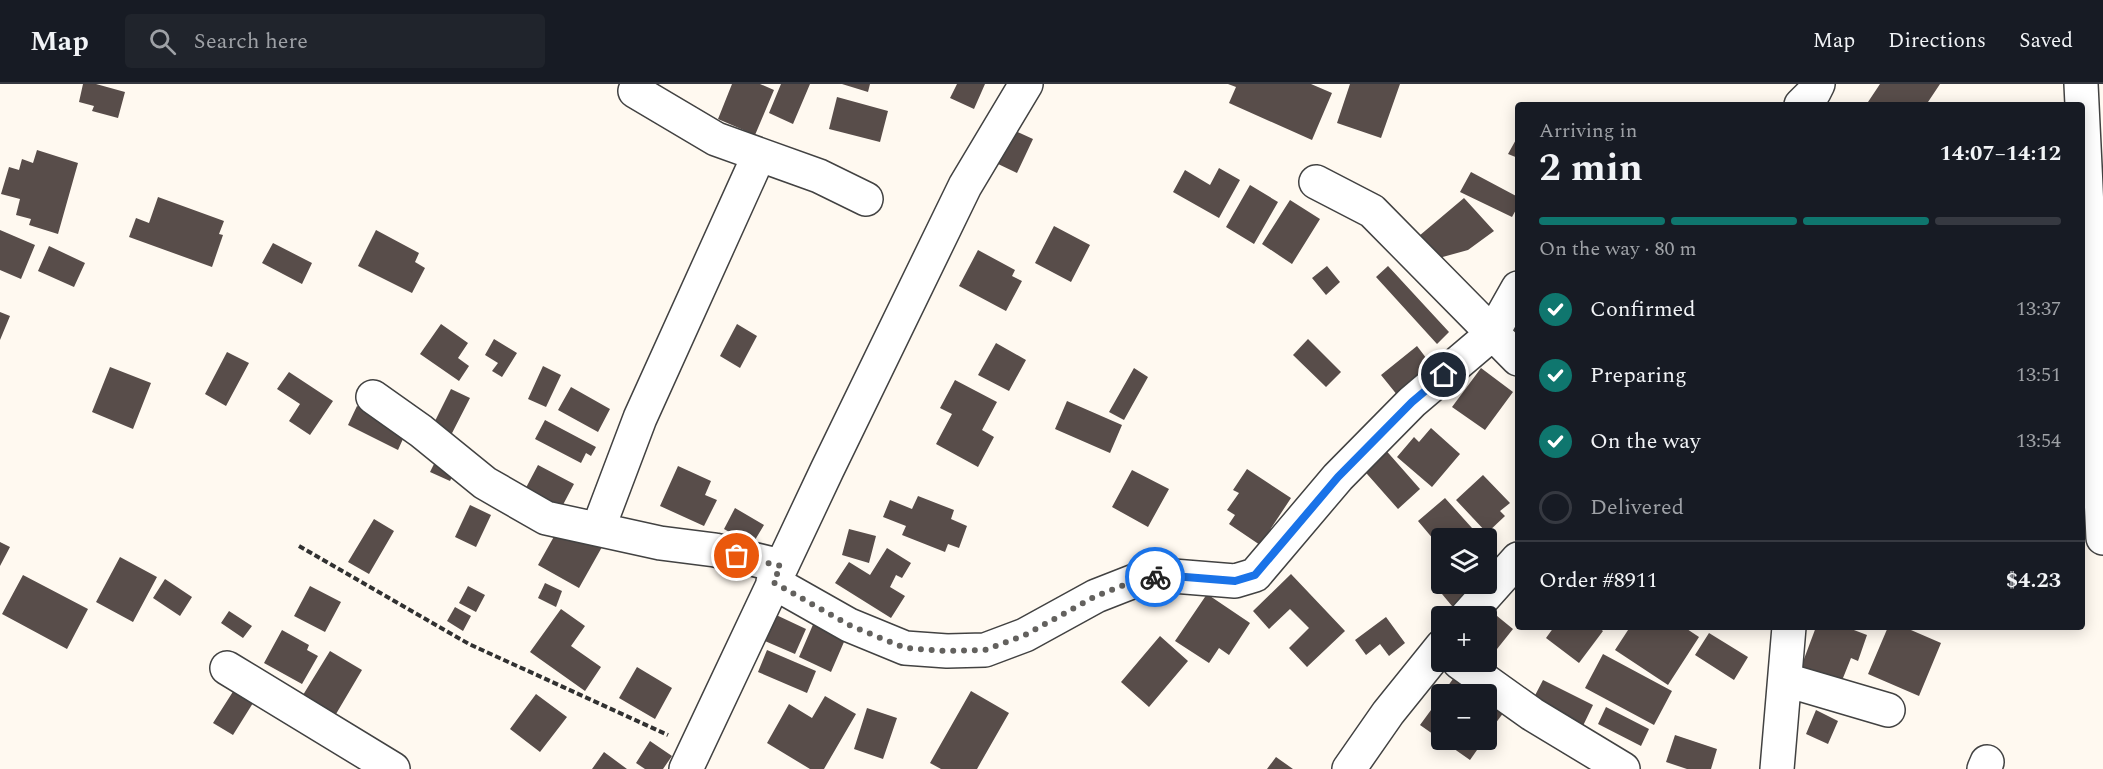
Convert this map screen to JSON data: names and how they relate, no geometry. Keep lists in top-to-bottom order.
{
  "page": {
    "header": "Map",
    "search": "Search here",
    "nav": ["Map", "Directions", "Saved"],
    "heading": ["2 min", "Arriving in", "14:07–14:12"],
    "panel": ["Order #8911", "$4.23"],
    "bar": "On the way · 80 m",
    "list": [
      ["Confirmed", "13:37"],
      ["Preparing", "13:51"],
      ["On the way", "13:54"],
      "Delivered"
    ],
    "map_buttons": ["+", "−"]
  }
}
